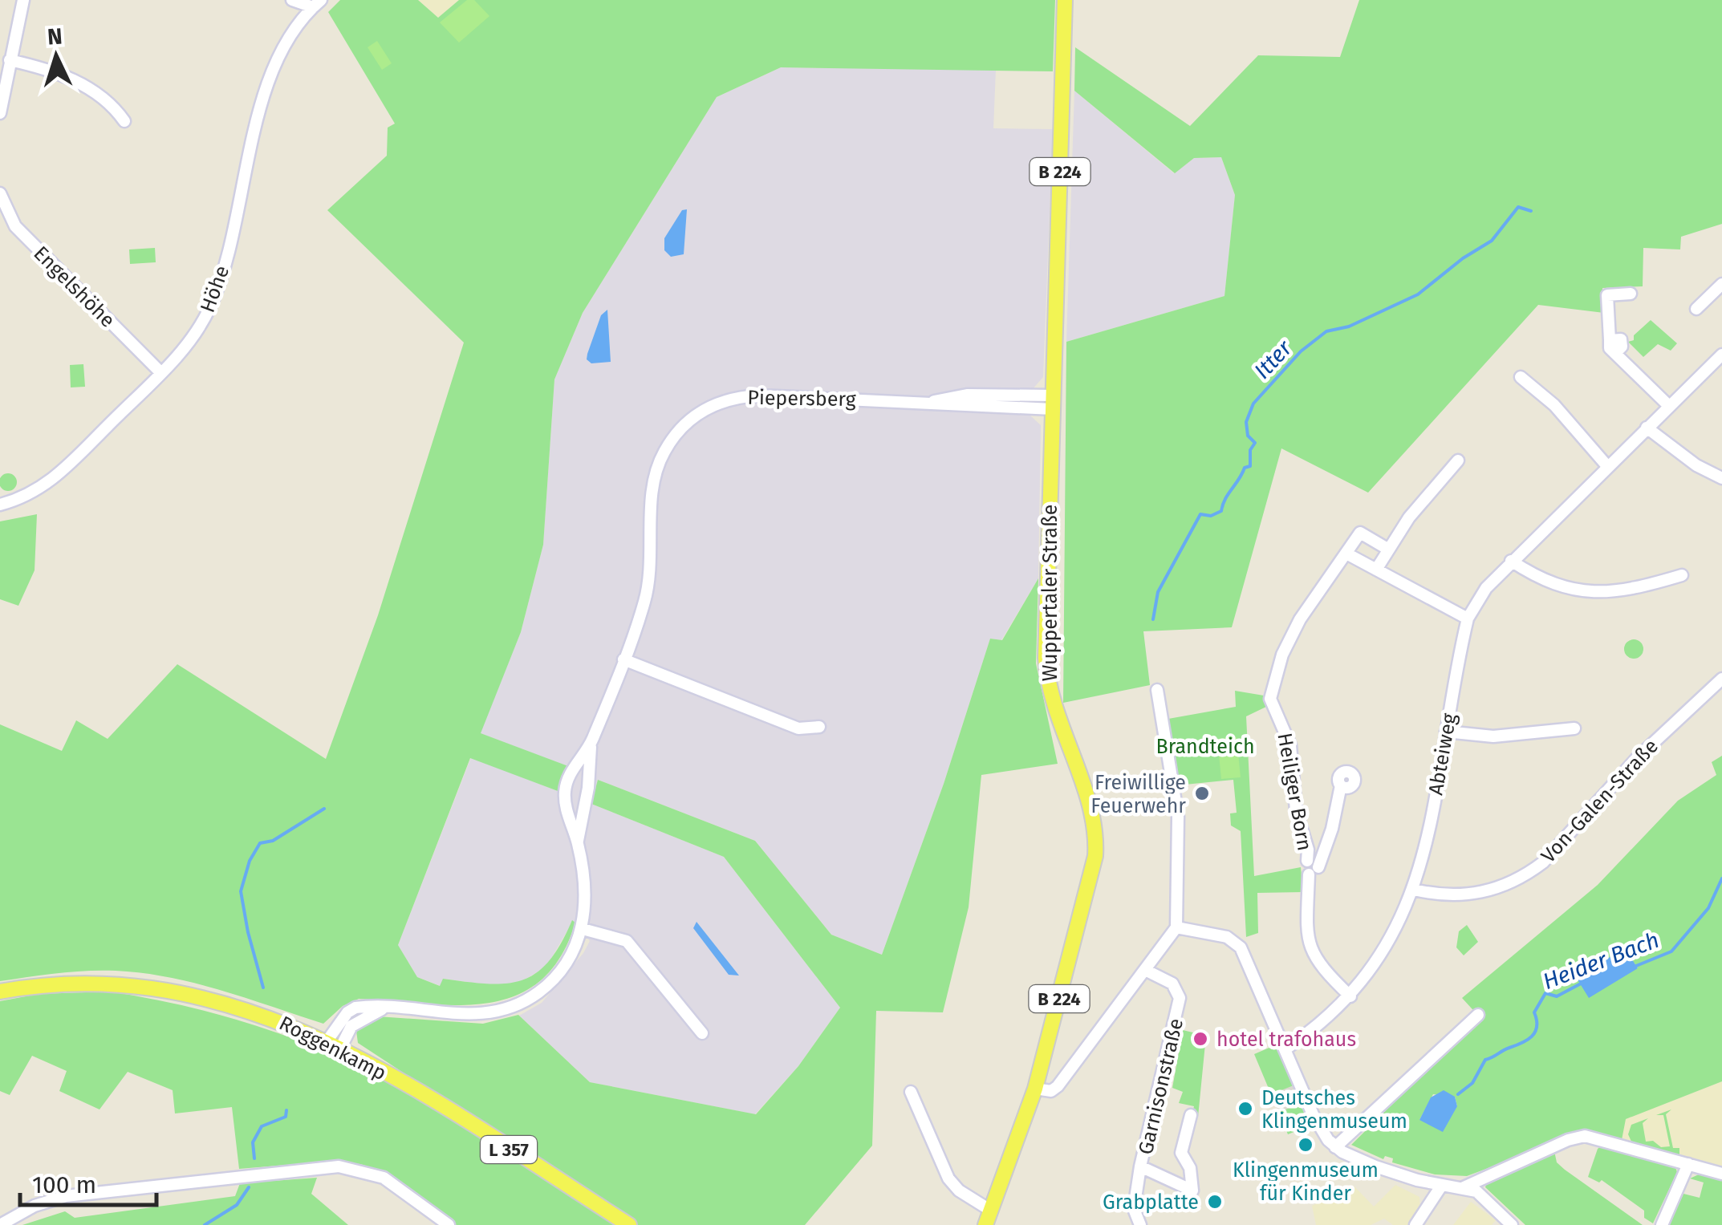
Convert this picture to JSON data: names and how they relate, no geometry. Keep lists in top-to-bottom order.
{
  "streets": {
    "main road": [
      "B 224",
      "Wuppertaler Straße",
      "Roggenkamp",
      "L 357"
    ],
    "street": [
      "Engelshöhe",
      "Höhe",
      "Piepersberg",
      "Abteiweg",
      "Heiliger Born",
      "Von-Galen-Straße",
      "Garnisonstraße"
    ]
  },
  "crossings": [
    ["Engelshöhe", "Höhe"],
    ["Piepersberg", "Wuppertaler Straße"],
    ["Piepersberg", "Roggenkamp"],
    ["Abteiweg", "Heiliger Born"],
    ["Abteiweg", "Von-Galen-Straße"]
  ],
  "water": ["Itter", "Heider Bach"],
  "parks": ["Brandteich"],
  "places": [
    "Freiwillige Feuerwehr",
    "hotel trafohaus",
    "Deutsches Klingenmuseum",
    "Klingenmuseum für Kinder",
    "Grabplatte"
  ],
  "scale_bar": "100 m",
  "north": "top"
}
